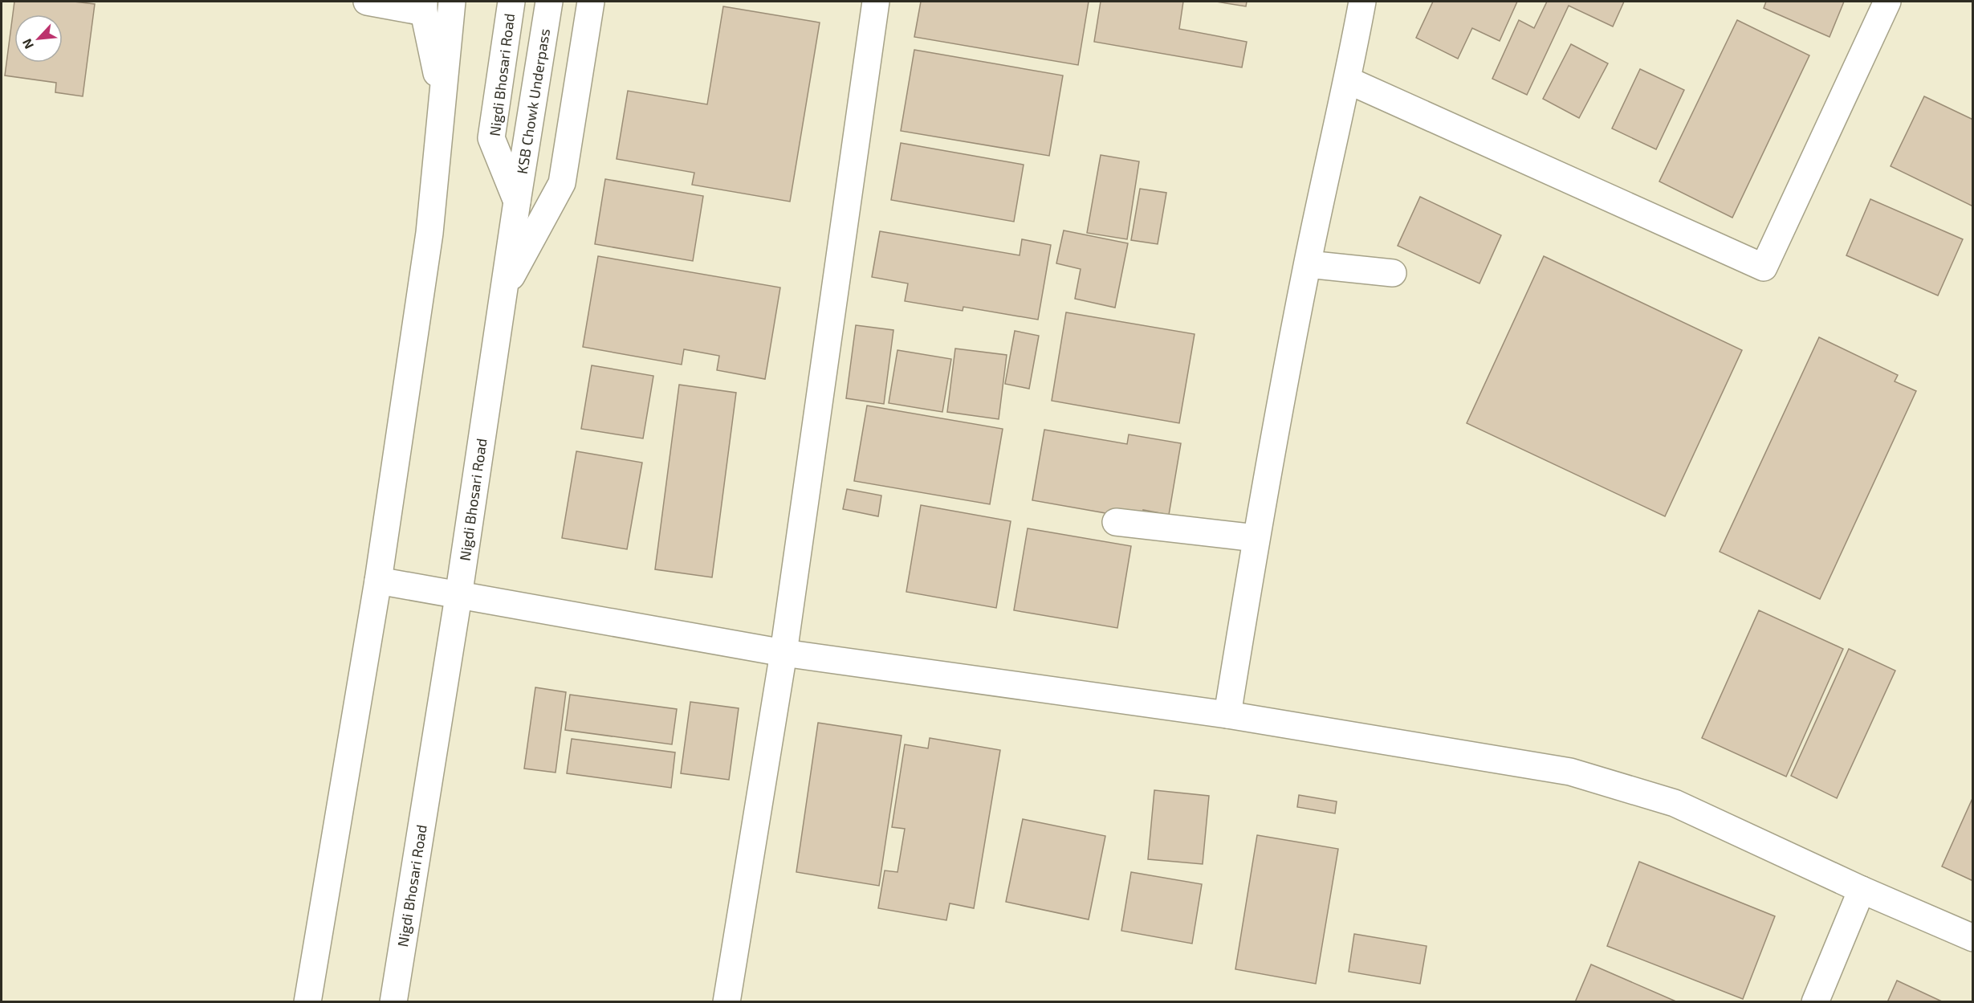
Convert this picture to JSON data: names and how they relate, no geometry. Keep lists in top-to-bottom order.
{
  "streets": {
    "main road": ["Nigdi Bhosari Road", "KSB Chowk Underpass"]
  },
  "crossings": [
    ["Nigdi Bhosari Road", "KSB Chowk Underpass"]
  ],
  "north": "bottom left"
}
